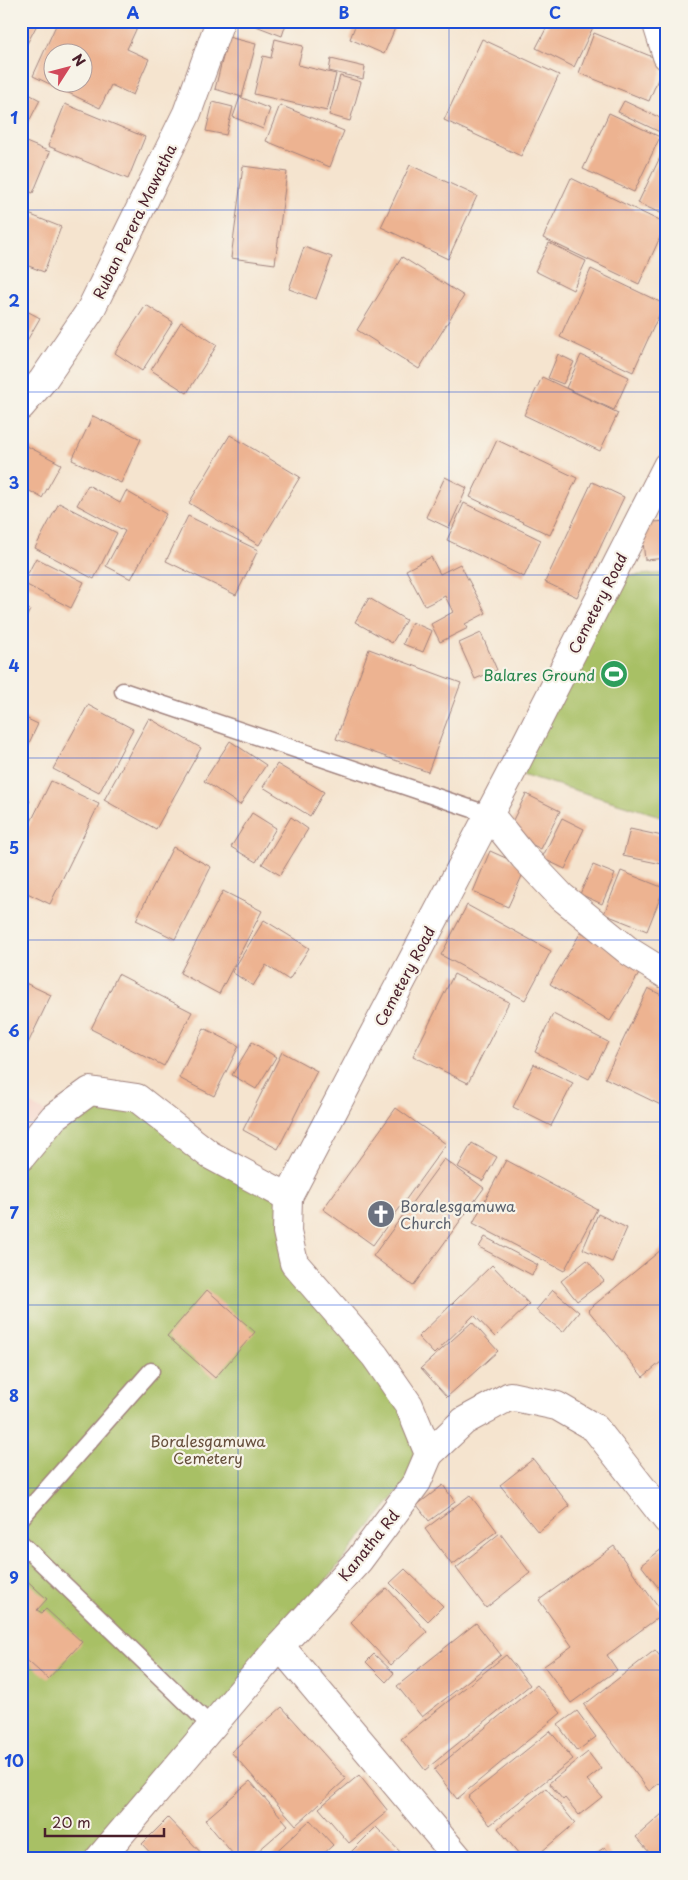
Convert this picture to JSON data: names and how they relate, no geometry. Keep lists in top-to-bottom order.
{
  "streets": {
    "street": ["Ruban Perera Mawatha", "Cemetery Road", "Kanatha Rd"]
  },
  "parks": ["Boralesgamuwa Cemetery"],
  "places": {
    "sports": ["Balares Ground"],
    "church": ["Boralesgamuwa Church"]
  },
  "scale_bar": "20 m",
  "north": "top right",
  "grid": {
    "columns": ["A", "B", "C"],
    "rows": [
      "1",
      "2",
      "3",
      "4",
      "5",
      "6",
      "7",
      "8",
      "9",
      "10"
    ]
  }
}
